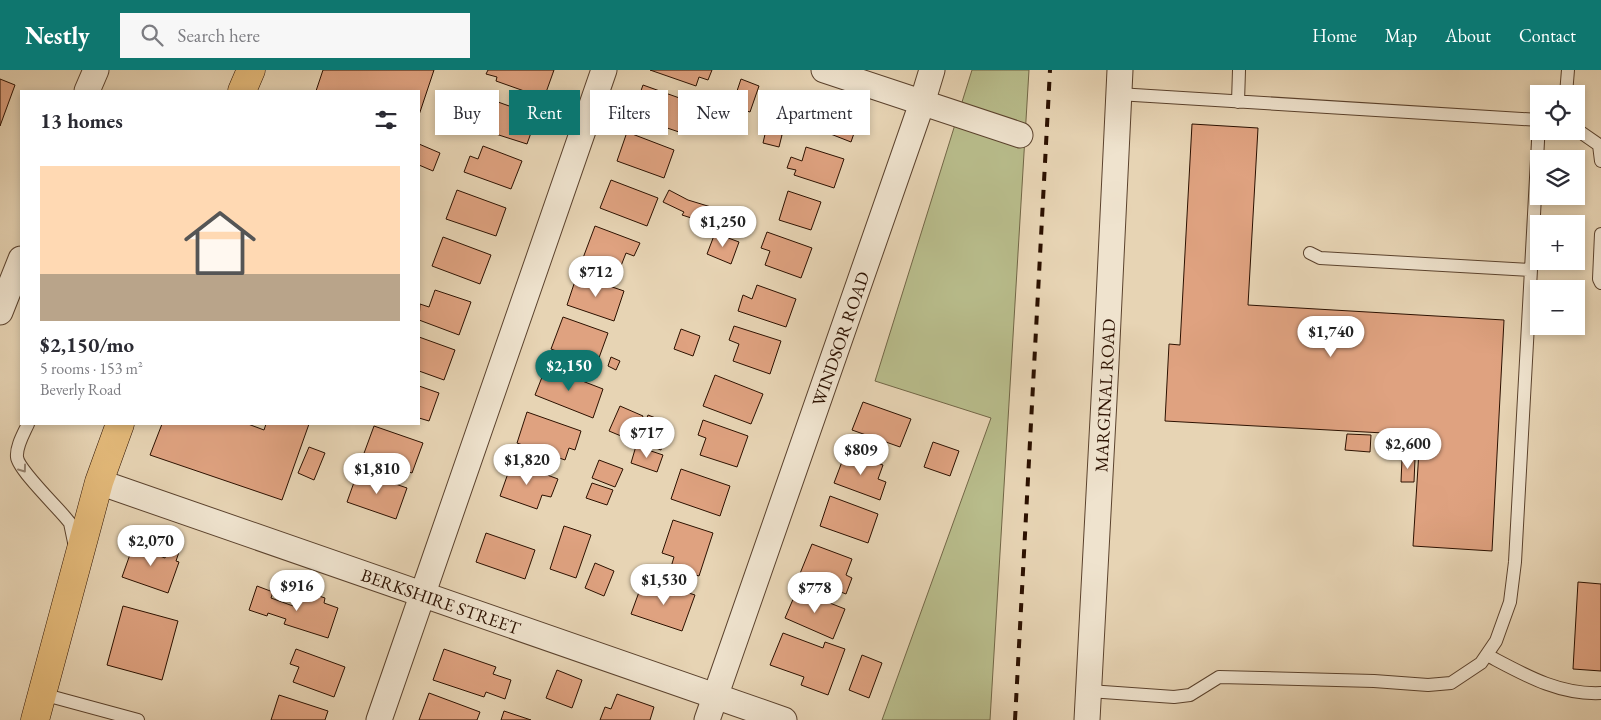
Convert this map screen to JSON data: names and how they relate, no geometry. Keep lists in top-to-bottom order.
{
  "streets": {
    "street": ["WINDSOR ROAD", "MARGINAL ROAD", "BERKSHIRE STREET"]
  },
  "crossings": [
    ["WINDSOR ROAD", "BERKSHIRE STREET"]
  ],
  "page": {
    "header": "Nestly",
    "search": "Search here",
    "nav": [
      "Home",
      "Map",
      "About",
      "Contact"
    ],
    "map_buttons": ["+", "−"],
    "chip": [
      "Buy",
      "Rent",
      "Filters",
      "New",
      "Apartment"
    ],
    "heading": "13 homes",
    "list": [
      {
        "name": "$2,150/mo",
        "note": "5 rooms · 153 m² · Beverly Road"
      }
    ],
    "price": [
      "$1,250",
      "$712",
      "$1,740",
      "$2,150",
      "$717",
      "$2,600",
      "$809",
      "$1,820",
      "$1,810",
      "$2,070",
      "$1,530",
      "$916",
      "$778"
    ]
  }
}
